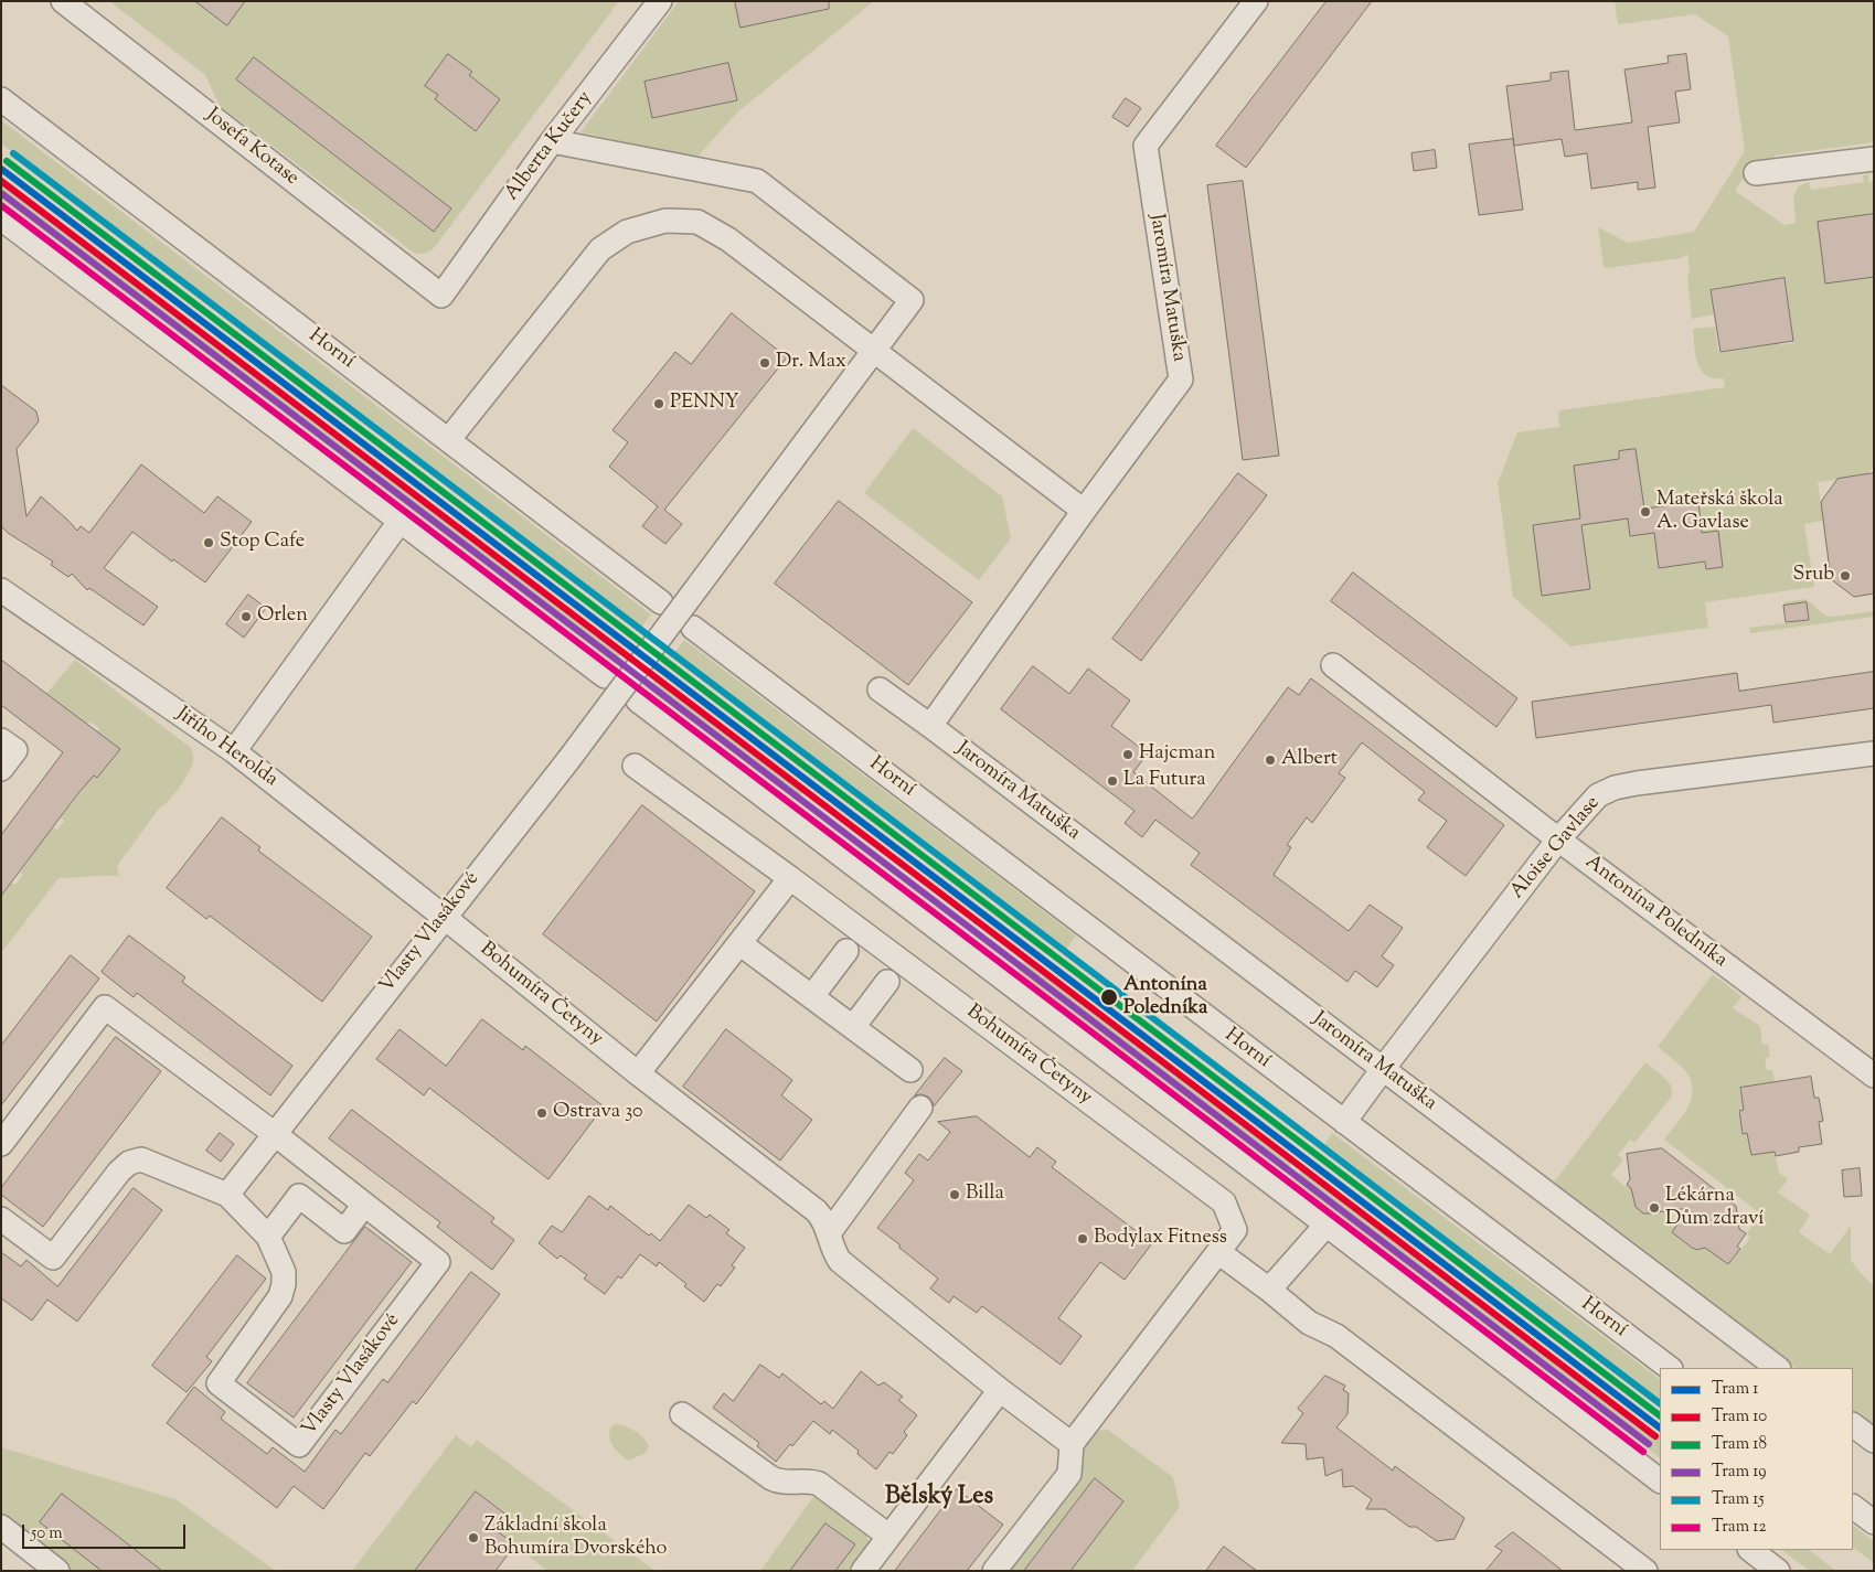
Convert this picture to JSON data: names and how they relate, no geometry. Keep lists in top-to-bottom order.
{
  "streets": {
    "street": [
      "Alberta Kučery",
      "Josefa Kotase",
      "Jaromíra Matuška",
      "Horní",
      "Jiřího Herolda",
      "Aloise Gavlase",
      "Antonína Poledníka",
      "Vlasty Vlasákové",
      "Bohumíra Četyny"
    ]
  },
  "crossings": [
    ["Alberta Kučery", "Josefa Kotase"],
    ["Alberta Kučery", "Vlasty Vlasákové"],
    ["Jaromíra Matuška", "Aloise Gavlase"],
    ["Horní", "Aloise Gavlase"],
    ["Jiřího Herolda", "Vlasty Vlasákové"],
    ["Jiřího Herolda", "Bohumíra Četyny"],
    ["Aloise Gavlase", "Antonína Poledníka"],
    ["Vlasty Vlasákové", "Bohumíra Četyny"]
  ],
  "districts": ["Bělský Les"],
  "places": [
    "Dr. Max",
    "PENNY",
    "Mateřská škola A. Gavlase",
    "Stop Cafe",
    "Srub",
    "Orlen",
    "Hajcman",
    "Albert",
    "La Futura",
    "Antonína Poledníka",
    "Ostrava 30",
    "Billa",
    "Lékárna Dům zdraví",
    "Bodylax Fitness",
    "Základní škola Bohumíra Dvorského"
  ],
  "lines": [
    "tram line 15",
    "tram line 18",
    "tram line 1",
    "tram line 10",
    "tram line 19",
    "tram line 12"
  ],
  "legend": [
    "Tram 1",
    "Tram 10",
    "Tram 18",
    "Tram 19",
    "Tram 15",
    "Tram 12"
  ],
  "scale_bar": "50 m"
}
